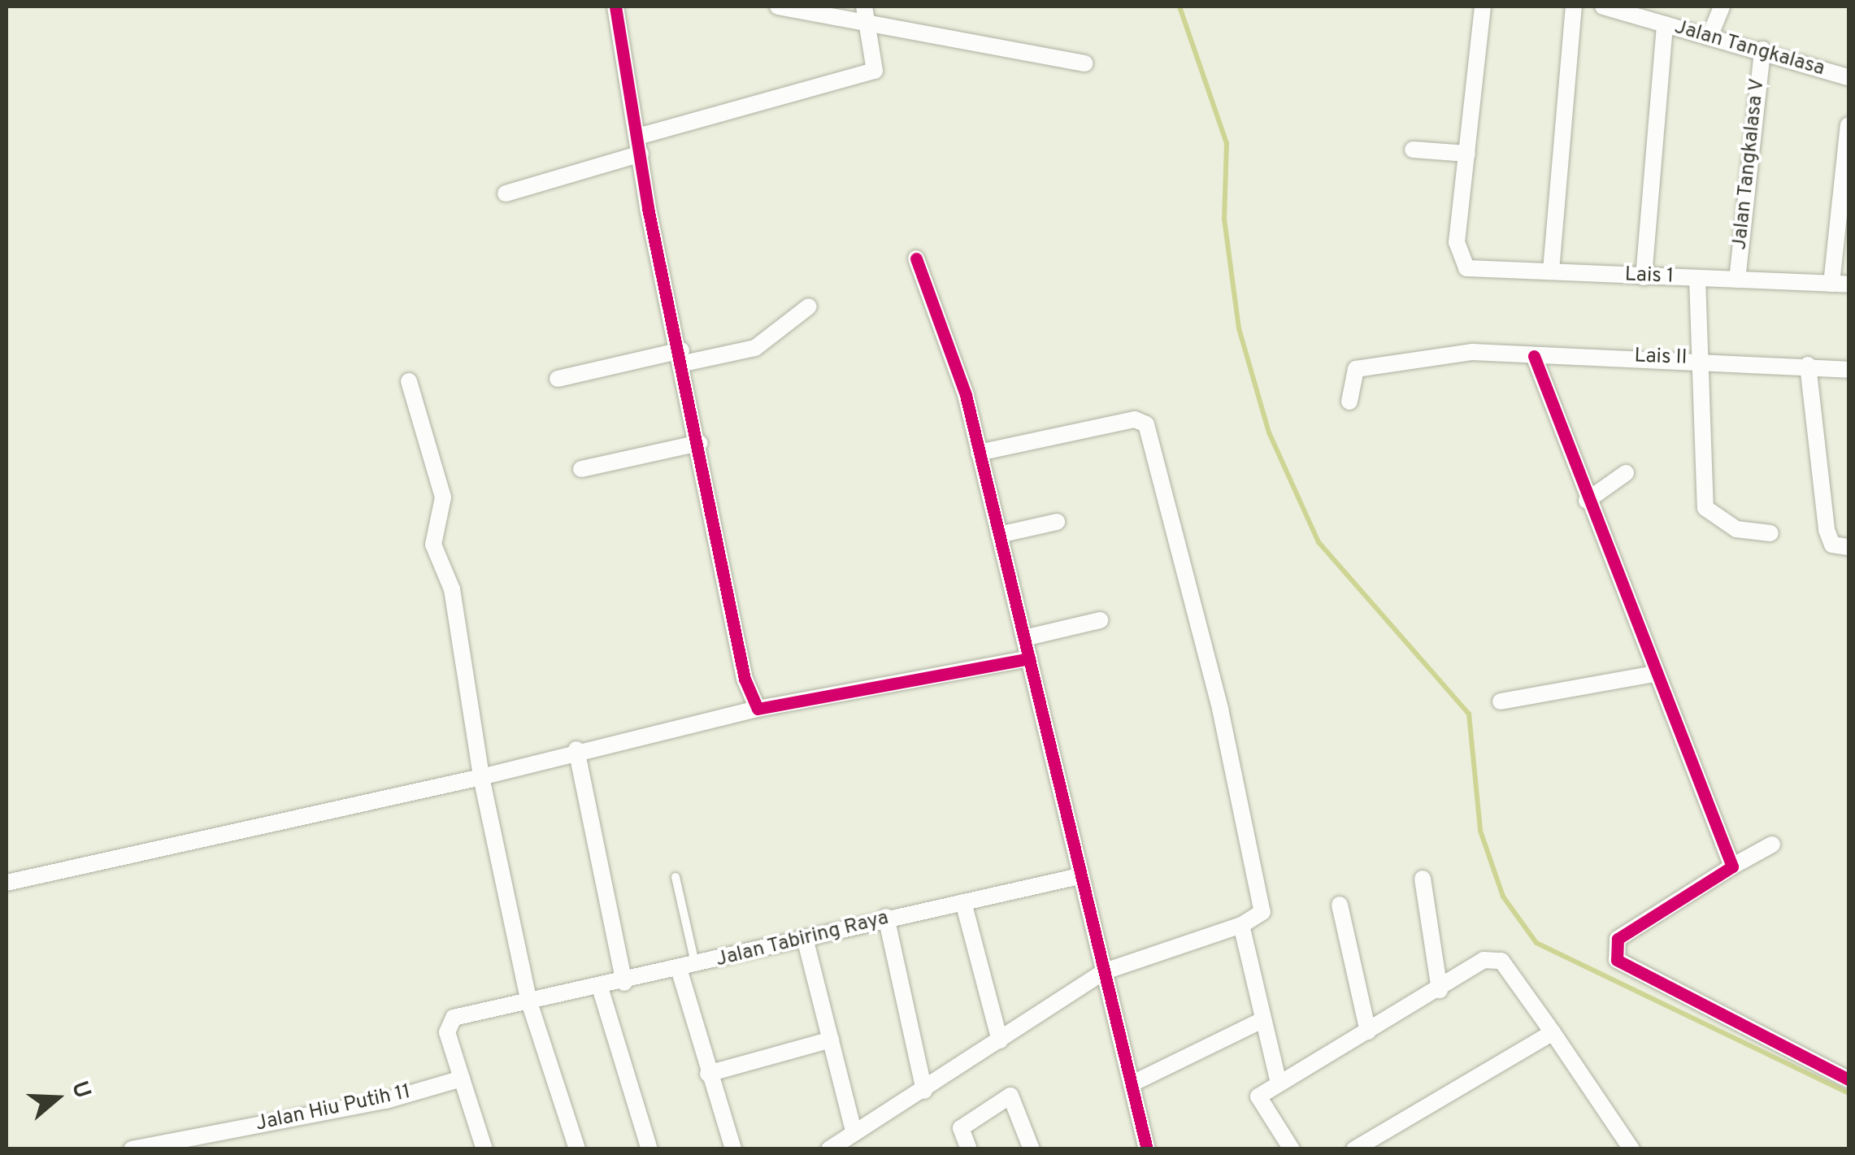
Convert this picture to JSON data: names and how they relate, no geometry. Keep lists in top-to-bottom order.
{
  "streets": {
    "street": [
      "Jalan Tangkalasa",
      "Jalan Tangkalasa V",
      "Lais 1",
      "Lais II",
      "Jalan Tabiring Raya",
      "Jalan Hiu Putih 11"
    ]
  },
  "crossings": [
    ["Jalan Tangkalasa", "Jalan Tangkalasa V"],
    ["Jalan Tangkalasa V", "Lais 1"],
    ["Jalan Tabiring Raya", "Jalan Hiu Putih 11"]
  ],
  "north": "right"
}
